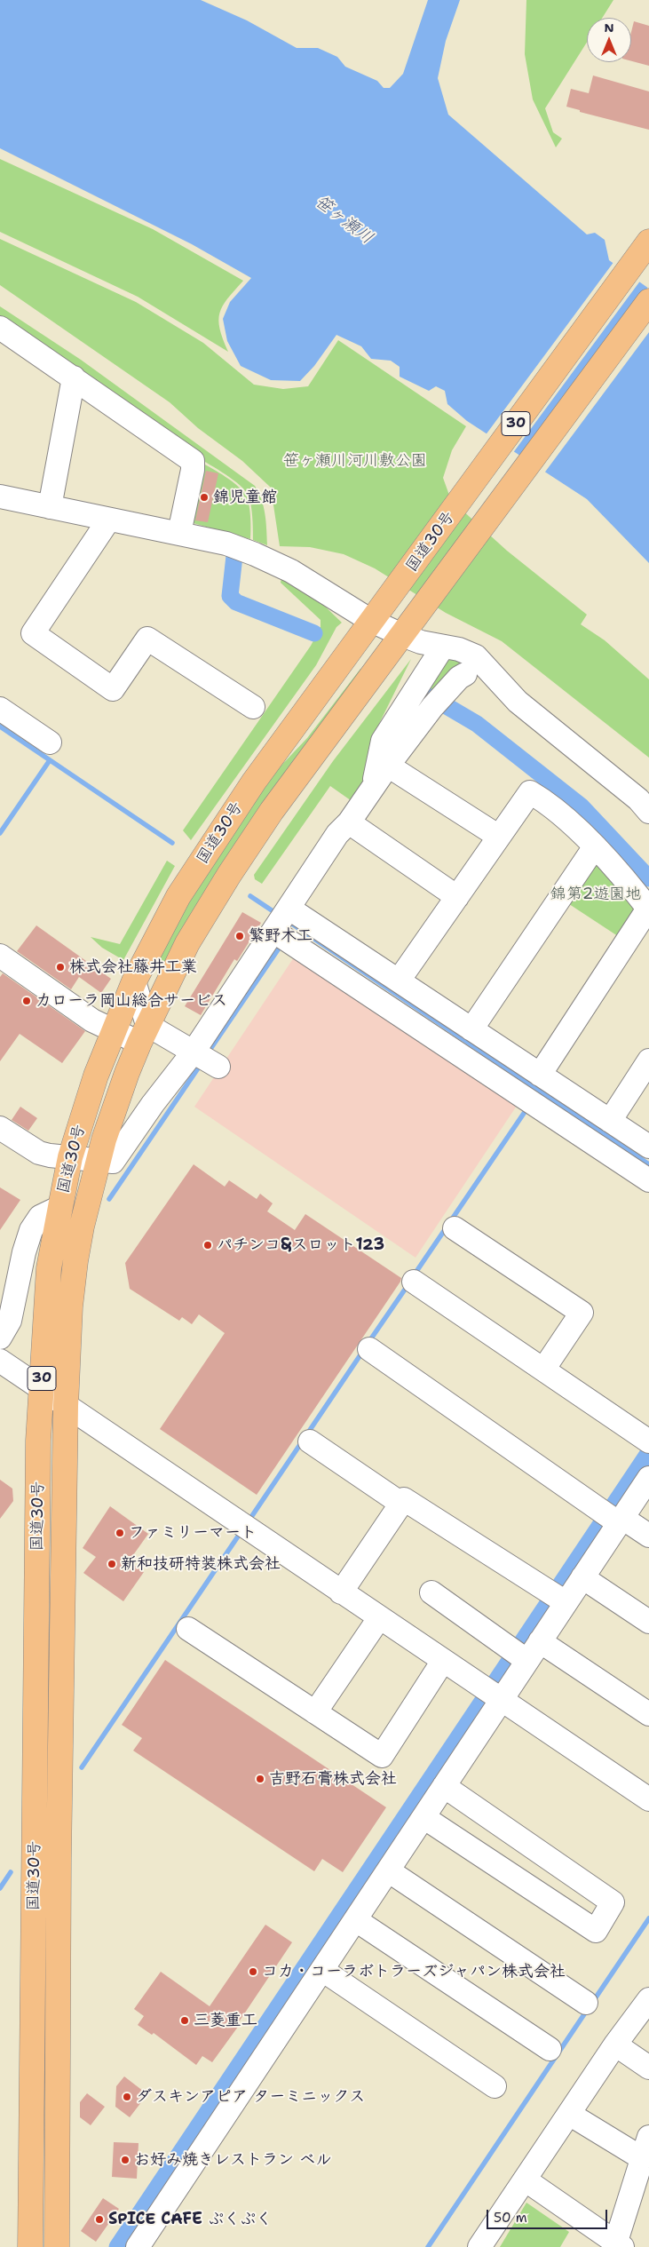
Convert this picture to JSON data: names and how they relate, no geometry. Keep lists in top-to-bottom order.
{
  "streets": {
    "highway": ["30", "国道30号"]
  },
  "water": ["笹ヶ瀬川"],
  "parks": ["笹ヶ瀬川河川敷公園", "錦第2遊園地"],
  "places": [
    "錦児童館",
    "繁野木工",
    "株式会社藤井工業",
    "カローラ岡山総合サービス",
    "パチンコ&スロット123",
    "ファミリーマート",
    "新和技研特装株式会社",
    "吉野石膏株式会社",
    "コカ・コーラボトラーズジャパン株式会社",
    "三菱重工",
    "ダスキンアピア ターミニックス",
    "お好み焼きレストラン ベル",
    "SPICE CAFE ぷくぷく"
  ],
  "scale_bar": "50 m",
  "north": "top"
}
